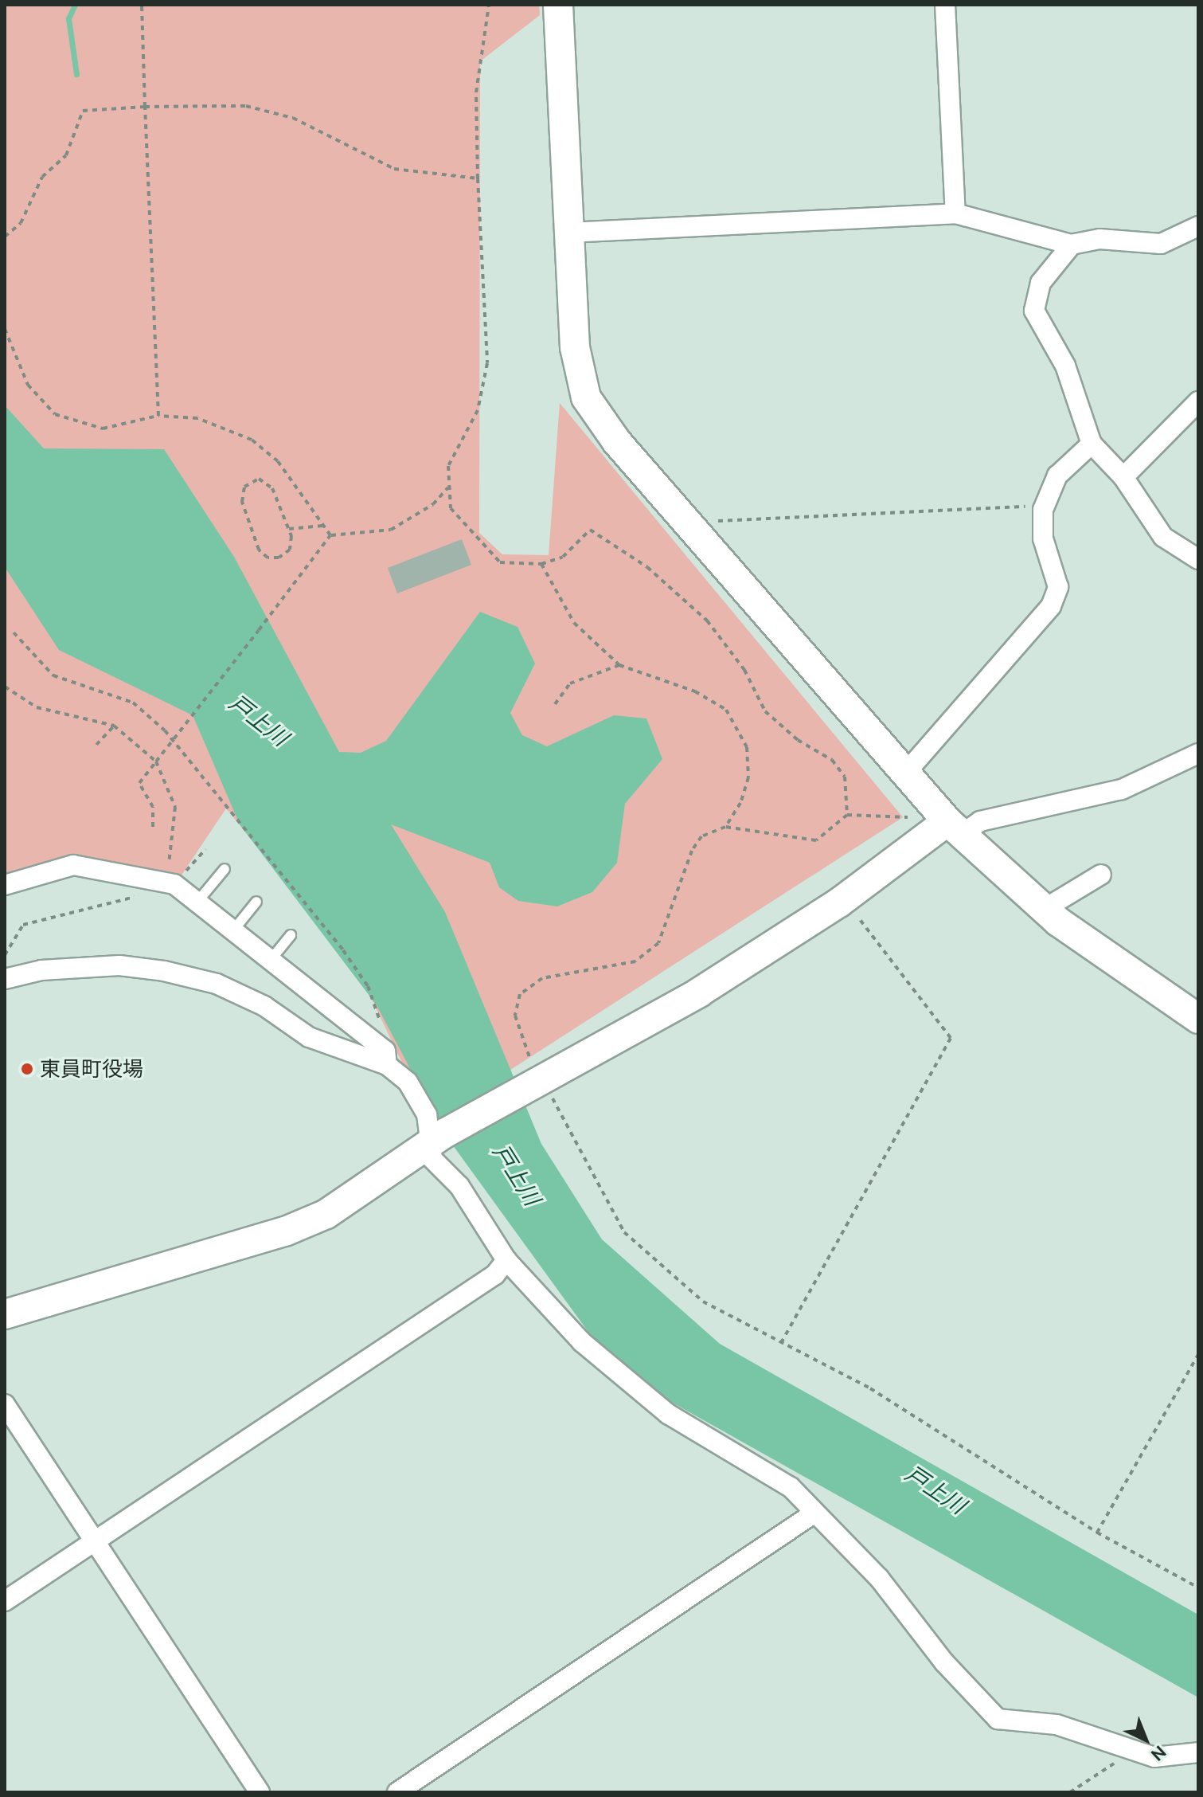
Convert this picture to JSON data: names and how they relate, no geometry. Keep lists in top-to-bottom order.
{
  "water": ["戸上川"],
  "places": ["東員町役場"],
  "north": "bottom right"
}
